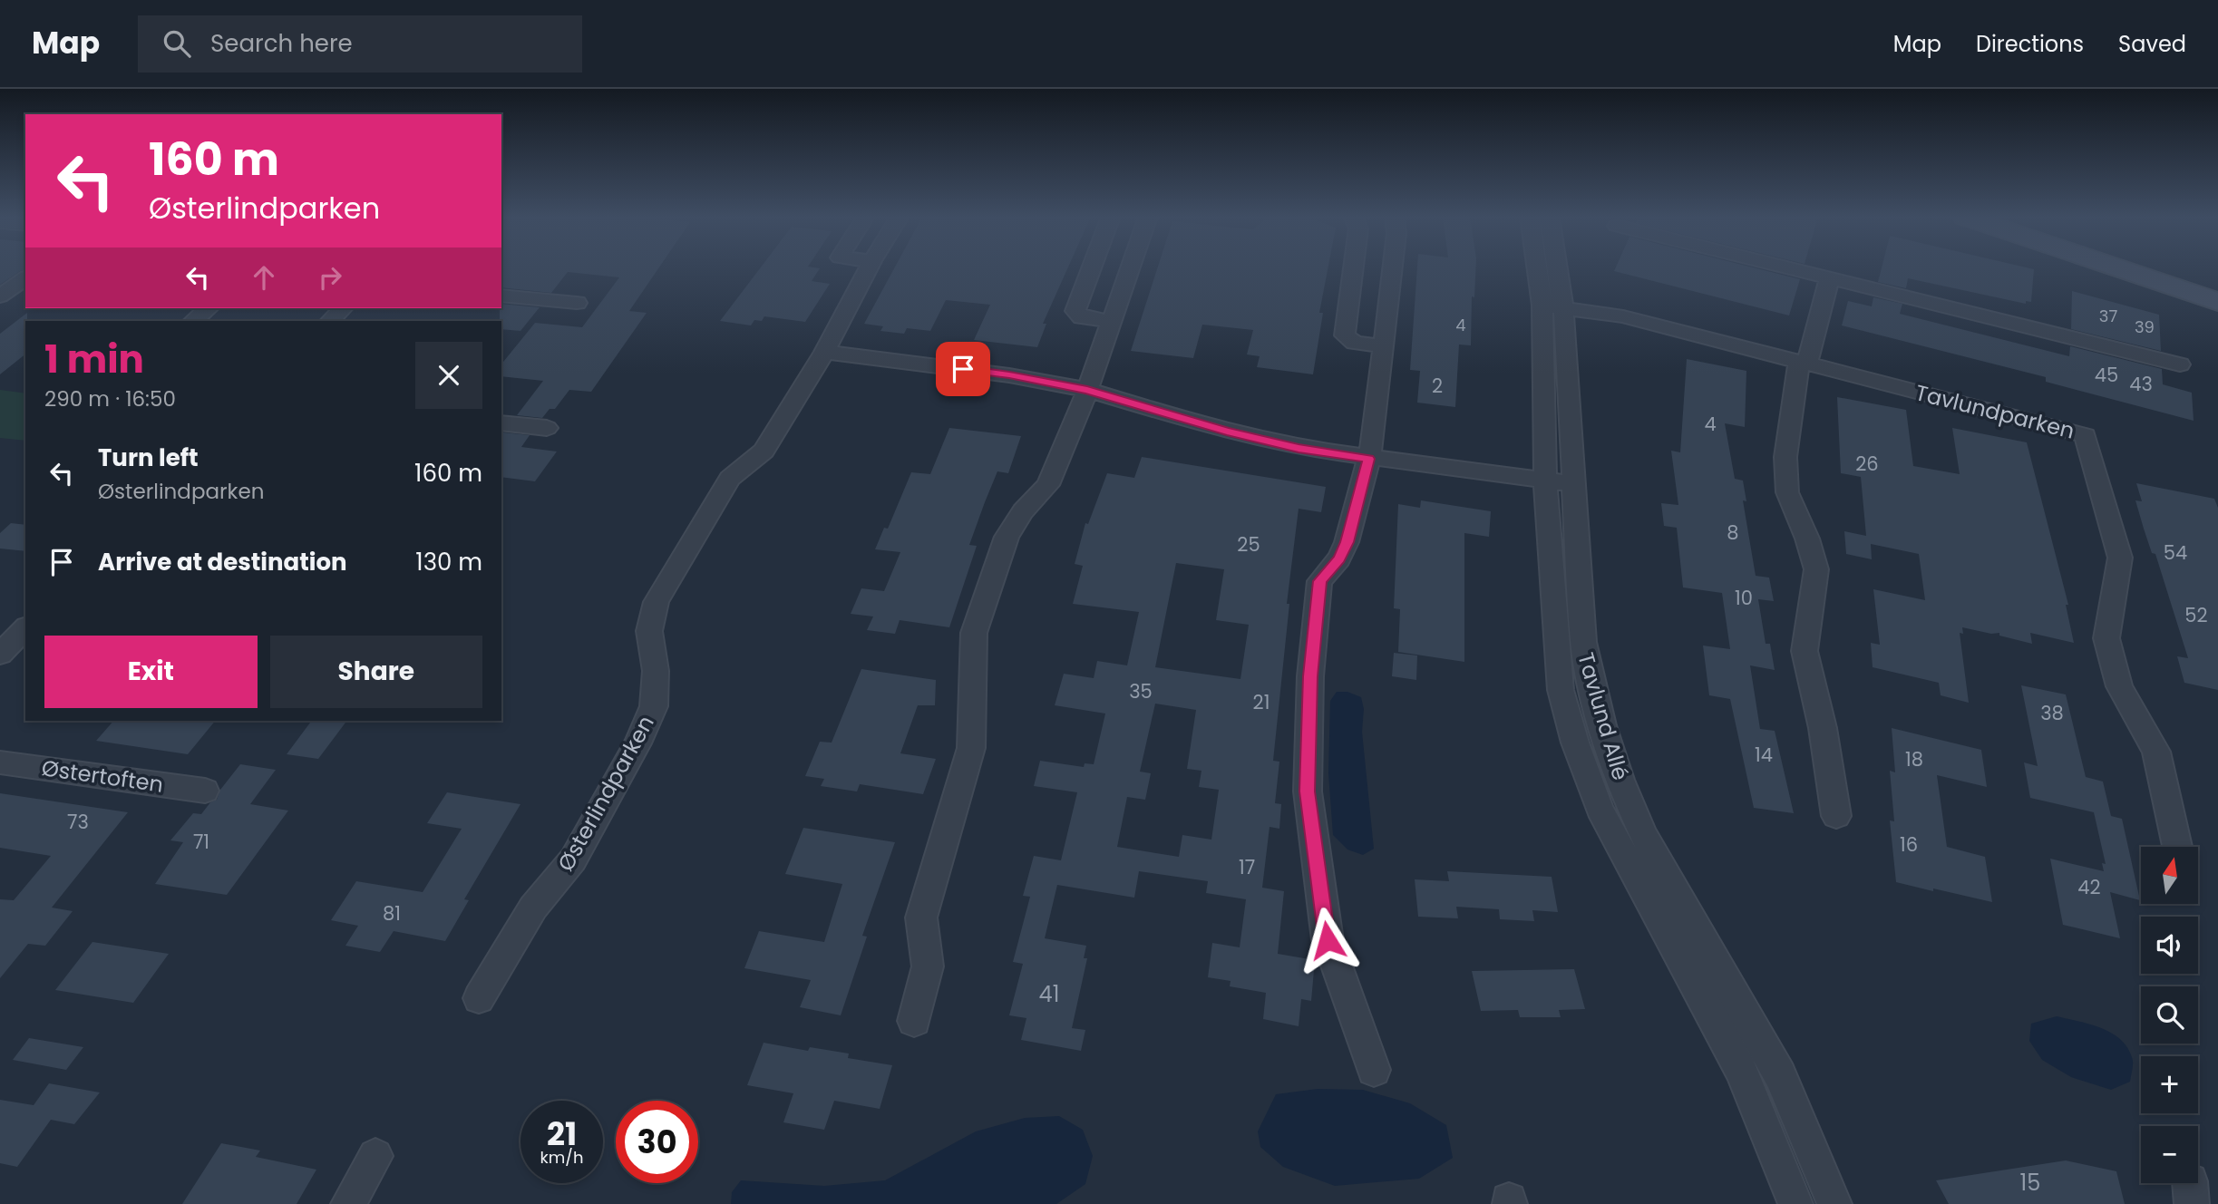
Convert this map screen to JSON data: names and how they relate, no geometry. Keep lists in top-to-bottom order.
{
  "streets": {
    "street": [
      "Tavlundparken",
      "Tavlund Allé",
      "Østertoften",
      "Østerlindparken"
    ]
  },
  "crossings": [
    ["Tavlundparken", "Tavlund Allé"]
  ],
  "house_numbers": [
    "37",
    "4",
    "39",
    "45",
    "43",
    "2",
    "4",
    "26",
    "8",
    "25",
    "54",
    "10",
    "52",
    "35",
    "21",
    "38",
    "14",
    "18",
    "73",
    "71",
    "16",
    "17",
    "42",
    "81",
    "41",
    "15"
  ],
  "north": "top",
  "page": {
    "header": "Map",
    "search": "Search here",
    "nav": ["Map", "Directions", "Saved"],
    "turn": ["160 m", "Østerlindparken"],
    "heading": ["1 min", "290 m · 16:50"],
    "list": [
      {
        "name": "Turn left",
        "note": "Østerlindparken",
        "value": "160 m"
      },
      {
        "name": "Arrive at destination",
        "value": "130 m"
      }
    ],
    "buttons": ["Exit", "Share"],
    "map_buttons": ["+", "−"],
    "speed": "21 km/h",
    "limit": "30"
  }
}
